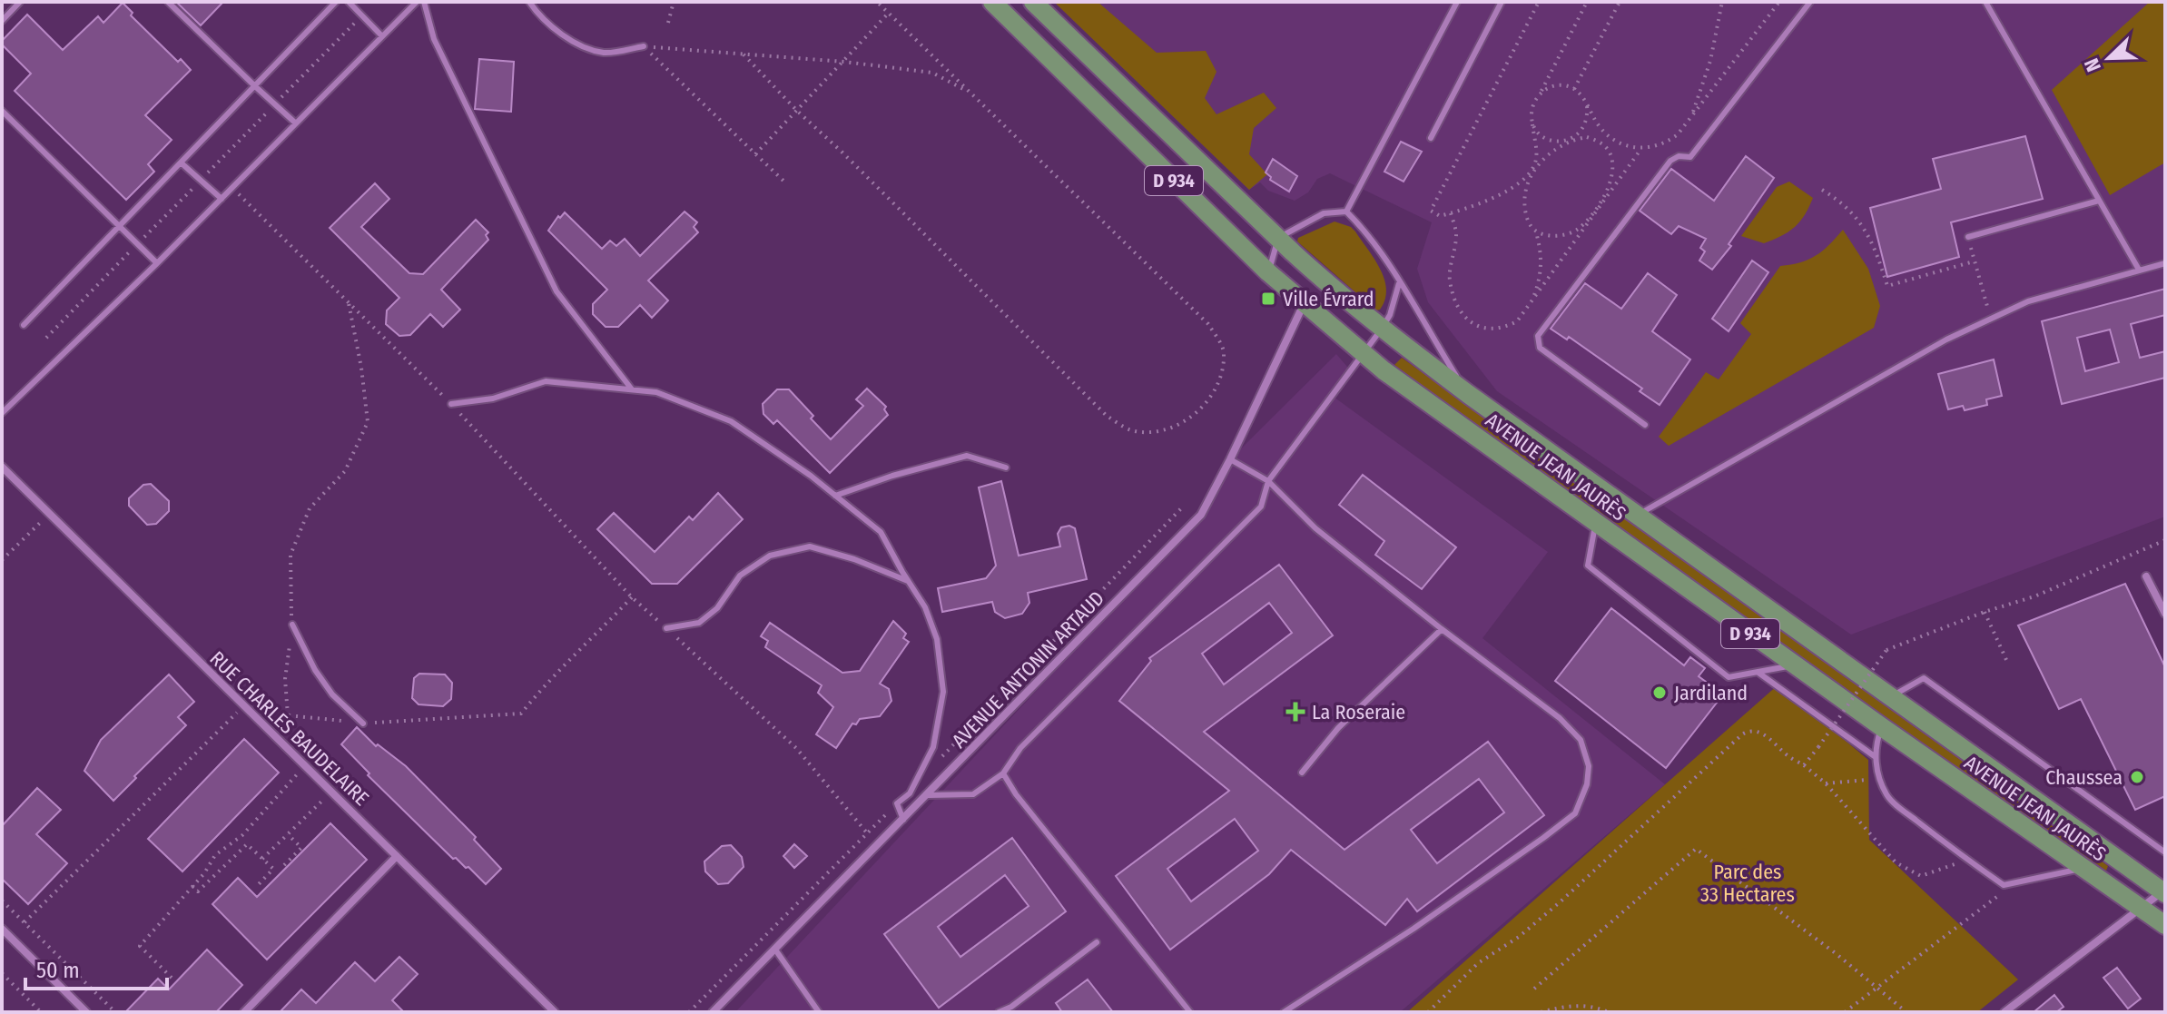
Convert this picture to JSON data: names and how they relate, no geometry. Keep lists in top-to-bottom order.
{
  "streets": {
    "main road": ["D 934", "AVENUE JEAN JAURÈS"],
    "street": ["AVENUE ANTONIN ARTAUD", "RUE CHARLES BAUDELAIRE"]
  },
  "crossings": [
    ["D 934", "AVENUE JEAN JAURÈS"],
    ["AVENUE JEAN JAURÈS", "AVENUE ANTONIN ARTAUD"]
  ],
  "parks": ["Parc des 33 Hectares"],
  "places": {
    "transit": ["Ville Évrard"],
    "other": ["Jardiland", "Chaussea"],
    "health": ["La Roseraie"]
  },
  "scale_bar": "50 m",
  "north": "bottom left"
}
